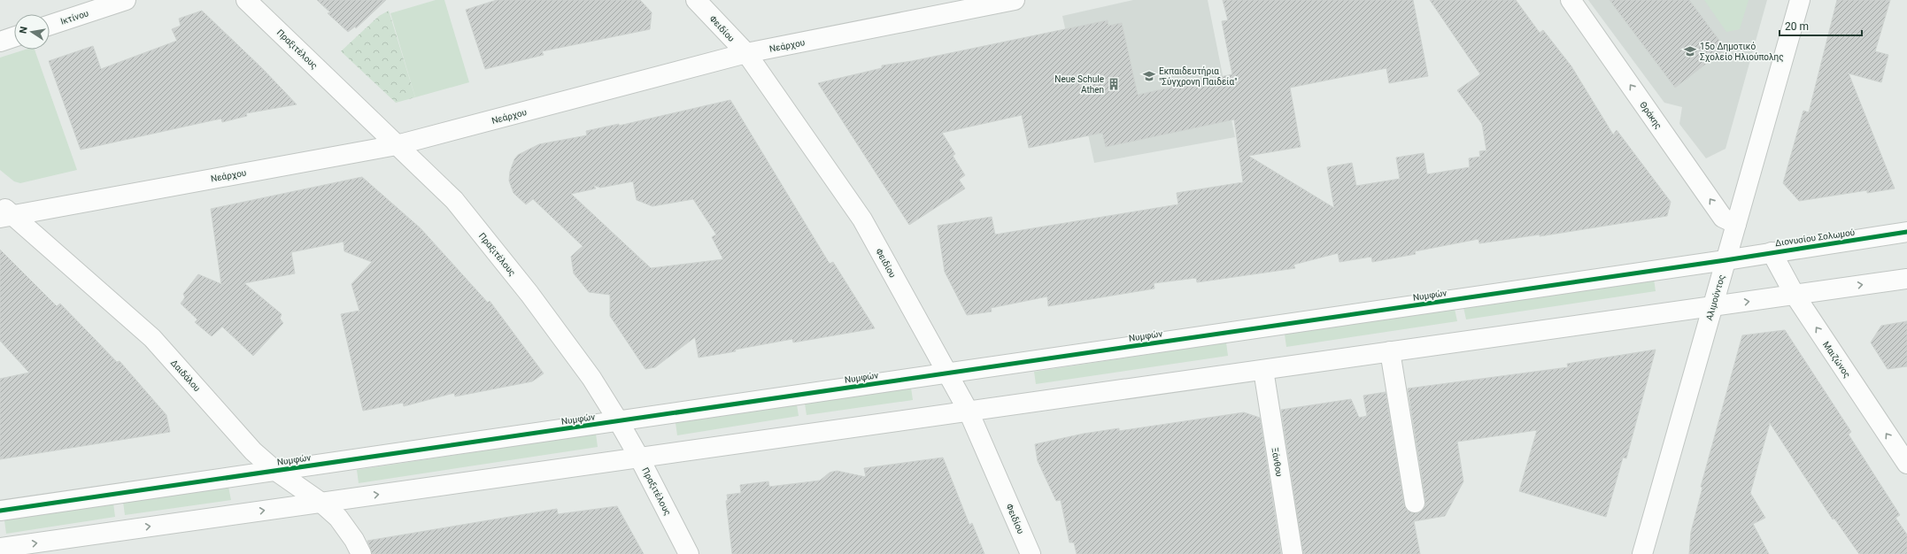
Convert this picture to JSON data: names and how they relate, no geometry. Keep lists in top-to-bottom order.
{
  "streets": {
    "street": [
      "Ικτίνου",
      "Φειδίου",
      "Νεάρχου",
      "Πραξιτέλους",
      "Θράκης",
      "Διονυσίου Σολωμού",
      "Νυμφών",
      "Αλιμούντος",
      "Μαιζώνος",
      "Δαιδάλου",
      "Ξάνθου"
    ]
  },
  "crossings": [
    ["Φειδίου", "Νεάρχου"],
    ["Φειδίου", "Νυμφών"],
    ["Νεάρχου", "Πραξιτέλους"],
    ["Νεάρχου", "Δαιδάλου"],
    ["Πραξιτέλους", "Νυμφών"],
    ["Θράκης", "Αλιμούντος"],
    ["Διονυσίου Σολωμού", "Νυμφών"],
    ["Διονυσίου Σολωμού", "Αλιμούντος"],
    ["Διονυσίου Σολωμού", "Μαιζώνος"],
    ["Νυμφών", "Αλιμούντος"],
    ["Νυμφών", "Δαιδάλου"]
  ],
  "one_way": ["Θράκης", "Μαιζώνος"],
  "places": {
    "school or university": ["15ο Δημοτικό Σχολείο Ηλιούπολης", "Εκπαιδευτήρια \"Σύγχρονη Παιδεία\""],
    "building": ["Neue Schule Athen"]
  },
  "scale_bar": "20 m",
  "north": "left"
}
